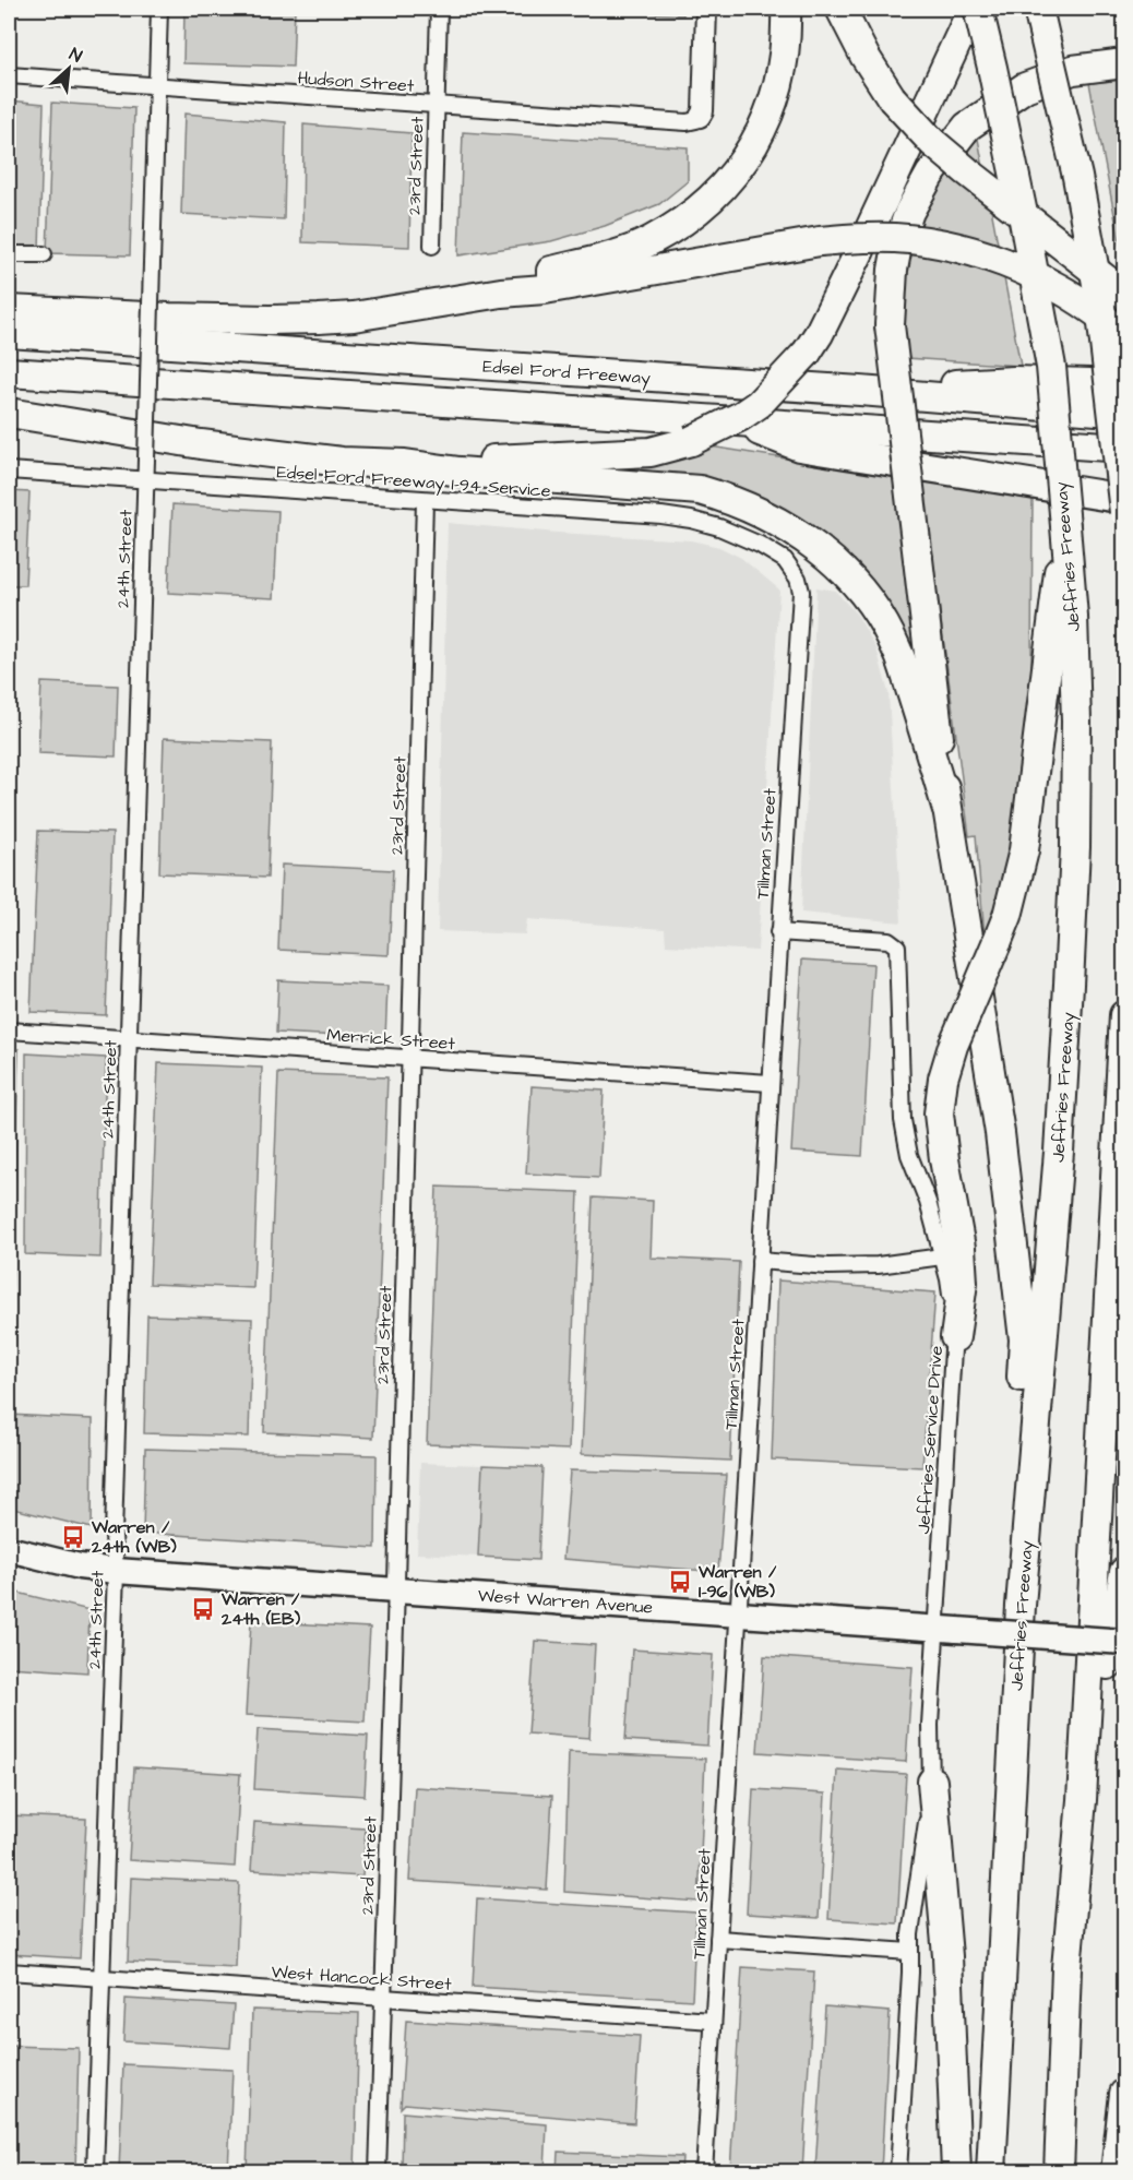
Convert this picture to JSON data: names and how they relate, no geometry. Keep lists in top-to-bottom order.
{
  "streets": {
    "highway": ["Edsel Ford Freeway", "Jeffries Freeway"],
    "main road": ["West Warren Avenue"],
    "street": [
      "Hudson Street",
      "23rd Street",
      "Edsel Ford Freeway I-94 Service",
      "24th Street",
      "Tillman Street",
      "Merrick Street",
      "Jeffries Service Drive",
      "West Hancock Street"
    ]
  },
  "crossings": [
    ["Hudson Street", "23rd Street"],
    ["Hudson Street", "24th Street"],
    ["23rd Street", "Edsel Ford Freeway I-94 Service"],
    ["23rd Street", "Merrick Street"],
    ["23rd Street", "West Warren Avenue"],
    ["23rd Street", "West Hancock Street"],
    ["Edsel Ford Freeway I-94 Service", "24th Street"],
    ["Edsel Ford Freeway I-94 Service", "Tillman Street"],
    ["24th Street", "Merrick Street"],
    ["24th Street", "West Warren Avenue"],
    ["24th Street", "West Hancock Street"],
    ["Tillman Street", "Merrick Street"],
    ["Tillman Street", "Jeffries Service Drive"],
    ["Tillman Street", "West Warren Avenue"],
    ["Tillman Street", "West Hancock Street"],
    ["Jeffries Service Drive", "West Warren Avenue"]
  ],
  "places": {
    "bus stop": ["Warren / 24th (WB)", "Warren / I-96 (WB)", "Warren / 24th (EB)"]
  },
  "north": "top right"
}
